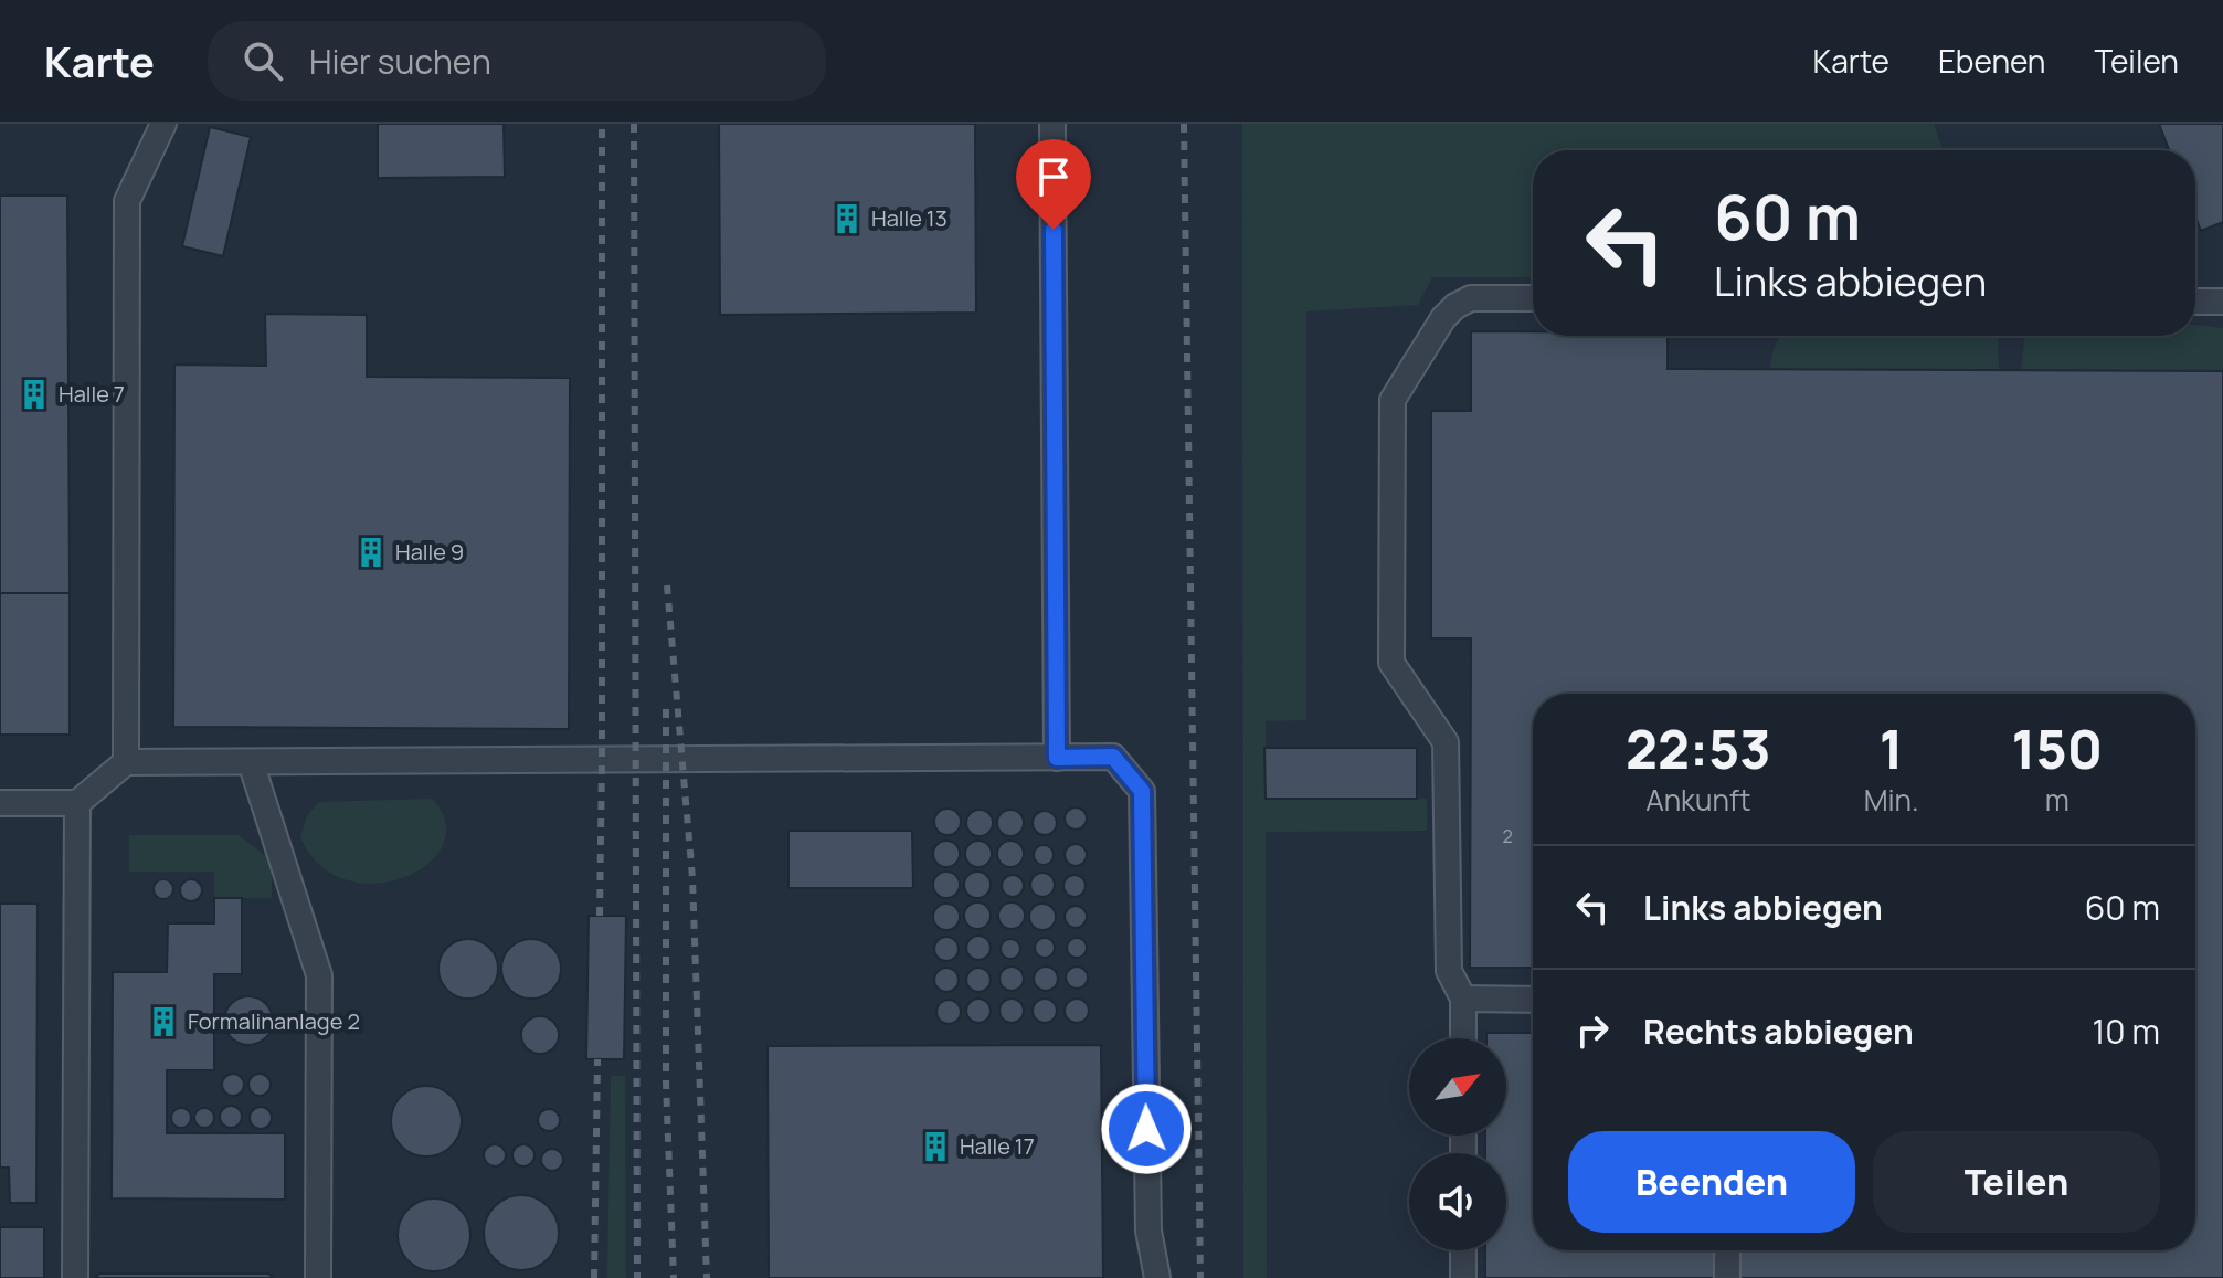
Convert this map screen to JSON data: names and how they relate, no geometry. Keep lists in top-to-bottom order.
{
  "places": {
    "building": [
      "Halle 13",
      "Halle 7",
      "Halle 9",
      "Formalinanlage 2",
      "Halle 17"
    ]
  },
  "house_numbers": ["2"],
  "north": "top right",
  "page": {
    "header": "Karte",
    "search": "Hier suchen",
    "nav": ["Karte", "Ebenen", "Teilen"],
    "turn": ["60 m", "Links abbiegen"],
    "eta": [
      "22:53",
      "Ankunft",
      "1",
      "Min.",
      "150",
      "m"
    ],
    "list": [
      {
        "name": "Links abbiegen",
        "value": "60 m"
      },
      {
        "name": "Rechts abbiegen",
        "value": "10 m"
      }
    ],
    "buttons": ["Beenden", "Teilen"]
  }
}
